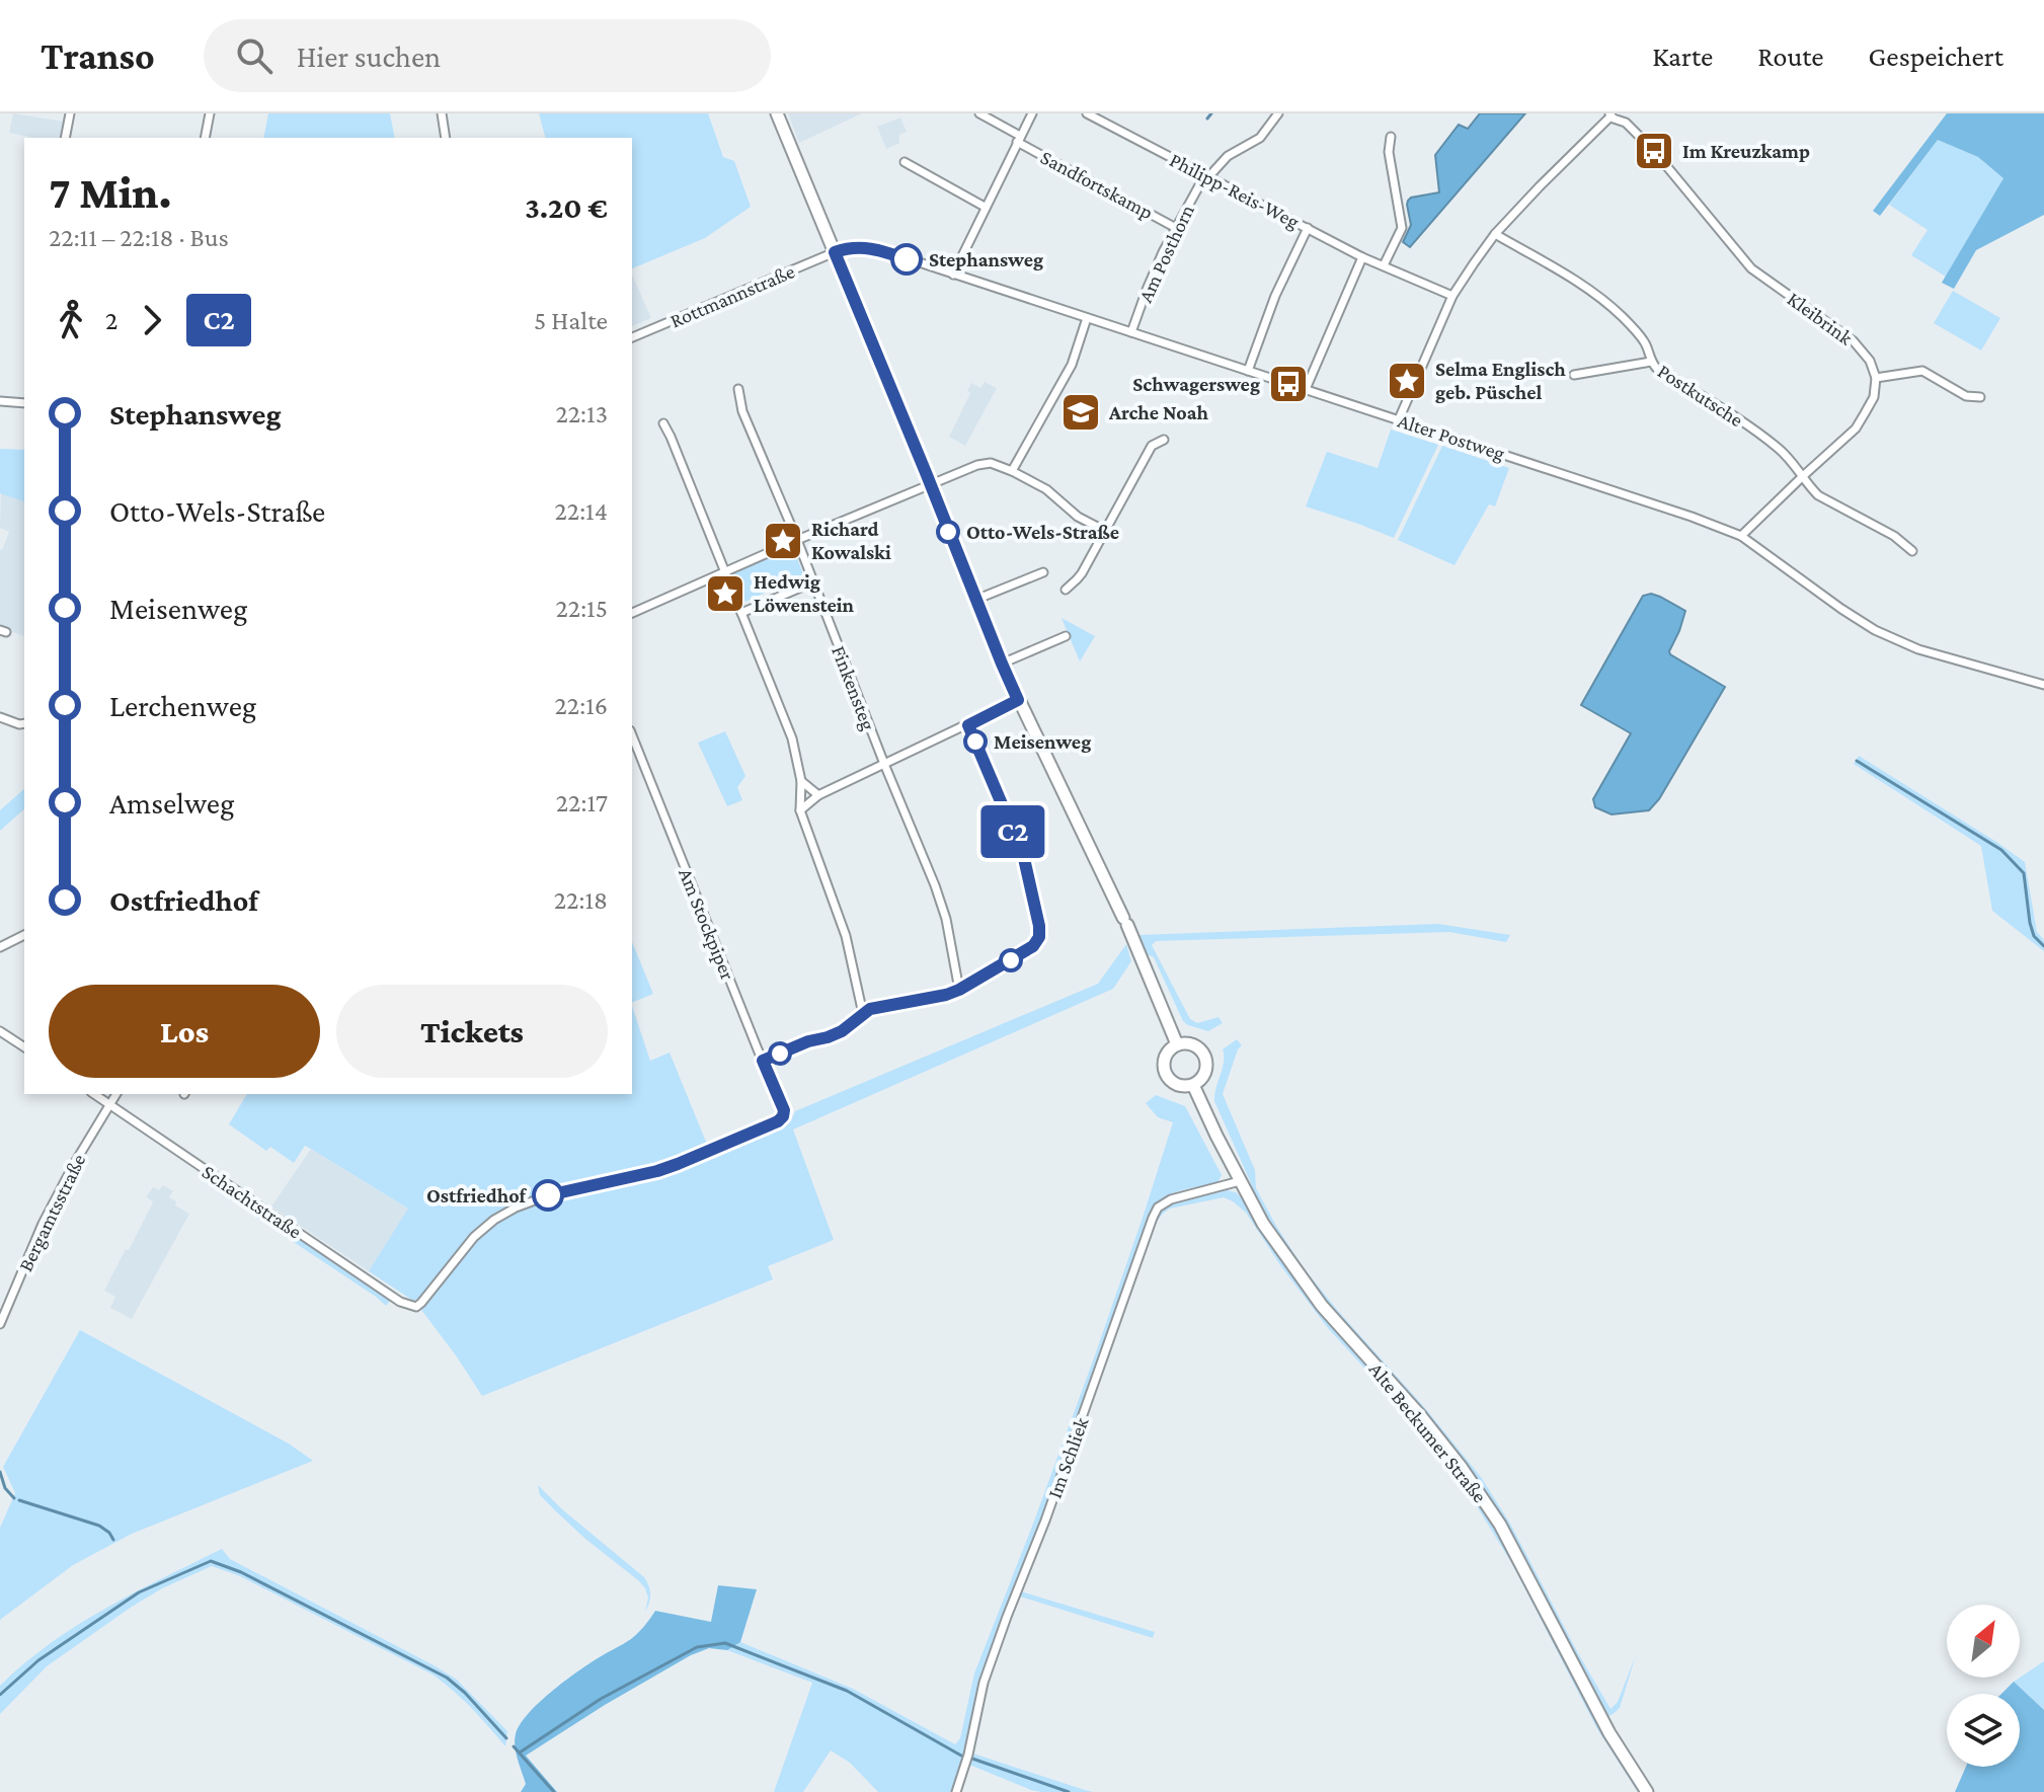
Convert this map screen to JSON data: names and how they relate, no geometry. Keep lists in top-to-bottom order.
{
  "streets": {
    "street": [
      "Sandfortskamp",
      "Philipp-Reis-Weg",
      "Am Posthorn",
      "Rottmannstraße",
      "Kleibrink",
      "Postkutsche",
      "Alter Postweg",
      "Finkensteg",
      "Am Stockpiper",
      "Schachtstraße",
      "Bergamtsstraße",
      "Alte Beckumer Straße",
      "Im Schliek"
    ]
  },
  "crossings": [
    ["Sandfortskamp", "Am Posthorn"],
    ["Philipp-Reis-Weg", "Am Posthorn"],
    ["Am Posthorn", "Alter Postweg"],
    ["Rottmannstraße", "Alter Postweg"],
    ["Am Stockpiper", "Schachtstraße"],
    ["Schachtstraße", "Bergamtsstraße"],
    ["Alte Beckumer Straße", "Im Schliek"]
  ],
  "places": {
    "bus stop": ["Im Kreuzkamp", "Schwagersweg"],
    "other": [
      "Stephansweg",
      "Otto-Wels-Straße",
      "Meisenweg",
      "Ostfriedhof"
    ],
    "place": ["Selma Englisch geb. Püschel", "Richard Kowalski", "Hedwig Löwenstein"],
    "school or university": ["Arche Noah"]
  },
  "lines": ["bus line C2"],
  "north": "top right",
  "page": {
    "header": "Transo",
    "search": "Hier suchen",
    "nav": ["Karte", "Route", "Gespeichert"],
    "on_map": "C2",
    "heading": ["7 Min.", "22:11 – 22:18 · Bus", "3.20 €"],
    "legs": ["2", "C2", "5 Halte"],
    "list": [
      {
        "name": "Stephansweg",
        "value": "22:13"
      },
      {
        "name": "Otto-Wels-Straße",
        "value": "22:14"
      },
      {
        "name": "Meisenweg",
        "value": "22:15"
      },
      {
        "name": "Lerchenweg",
        "value": "22:16"
      },
      {
        "name": "Amselweg",
        "value": "22:17"
      },
      {
        "name": "Ostfriedhof",
        "value": "22:18"
      }
    ],
    "buttons": ["Los", "Tickets"]
  }
}
